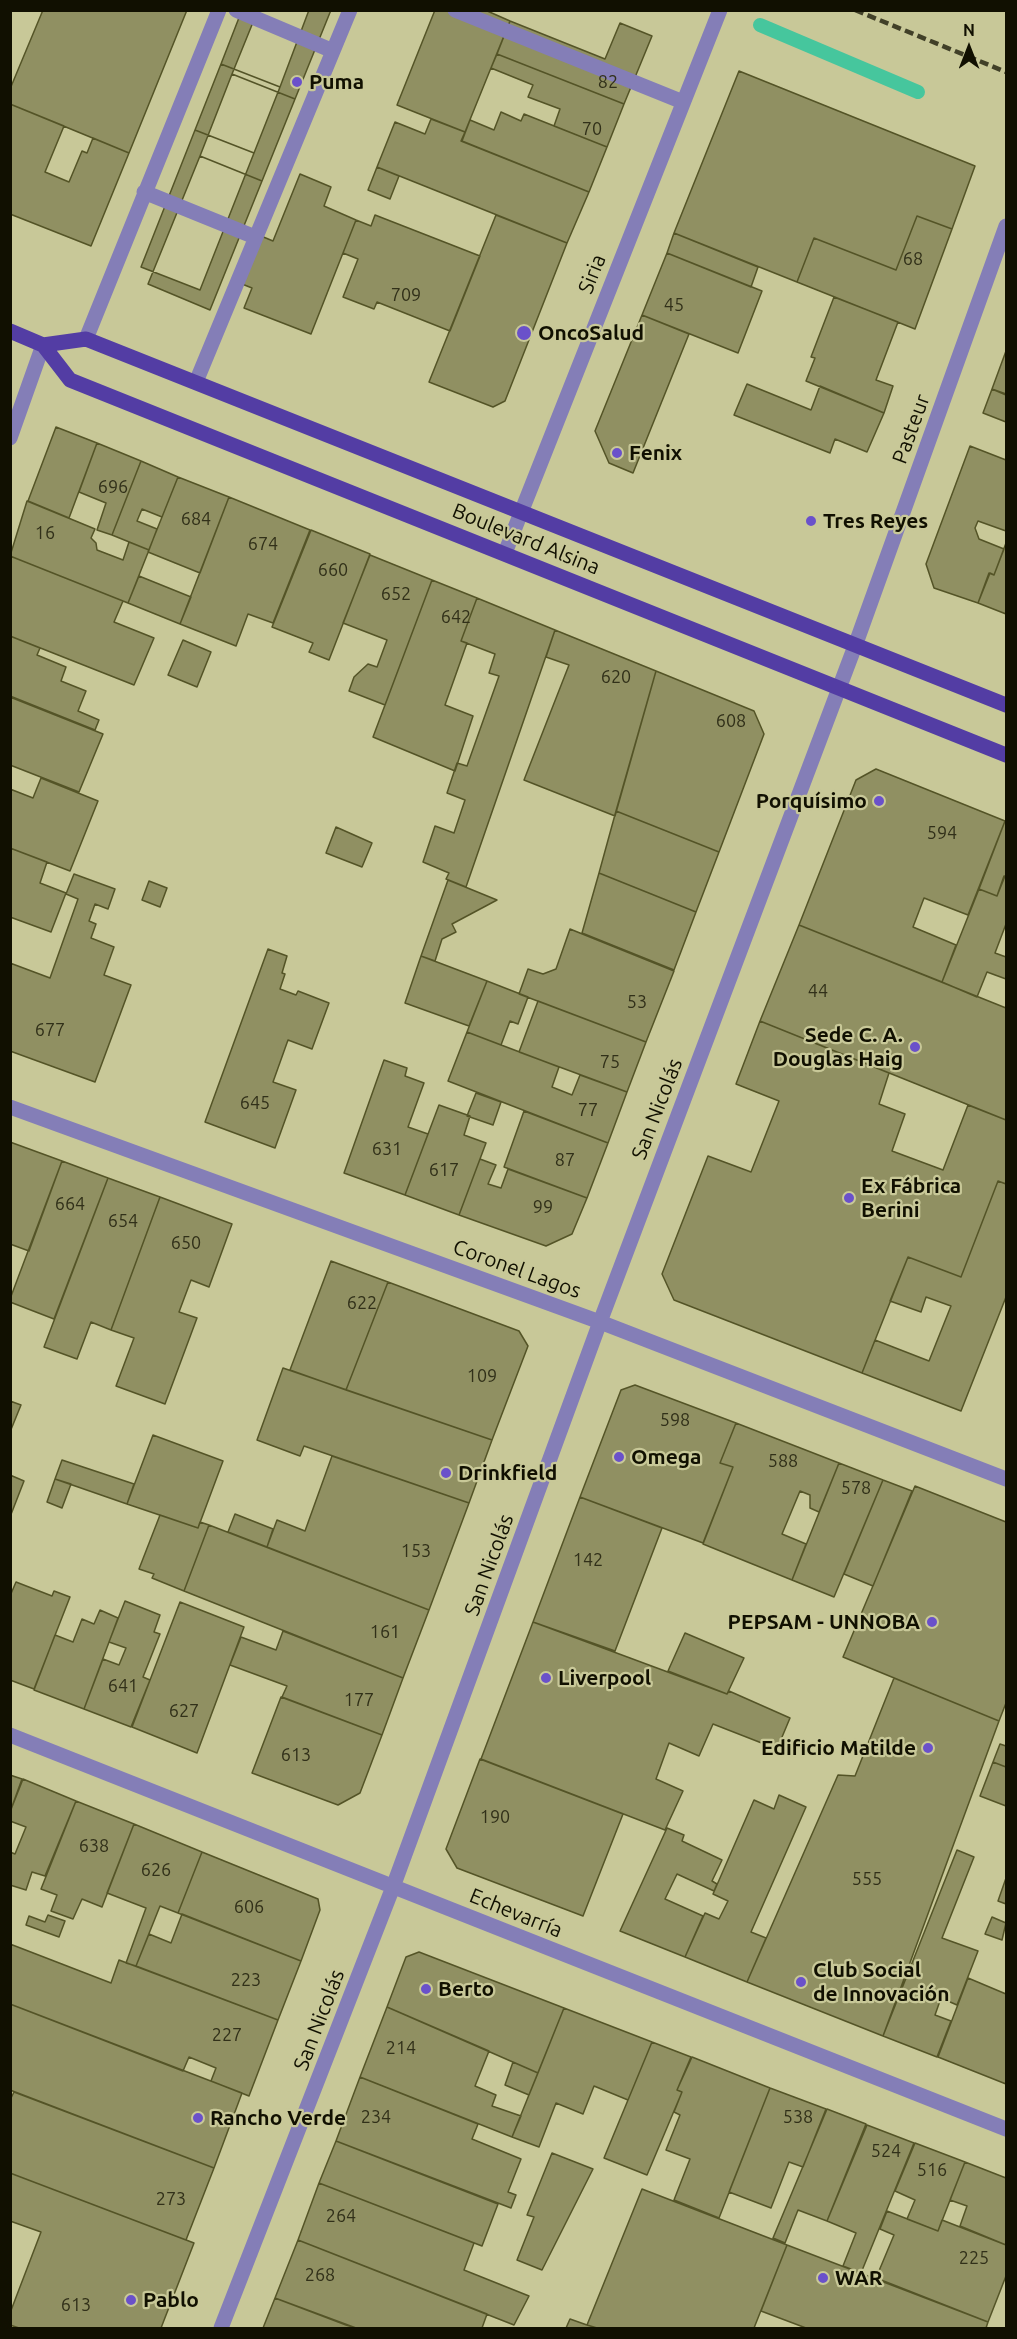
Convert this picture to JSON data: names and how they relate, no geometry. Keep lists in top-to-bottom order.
{
  "streets": {
    "main road": ["Boulevard Alsina"],
    "street": [
      "Siria",
      "Pasteur",
      "San Nicolás",
      "Coronel Lagos",
      "Echevarría"
    ]
  },
  "crossings": [
    ["Siria", "Boulevard Alsina"],
    ["Pasteur", "Boulevard Alsina"],
    ["Pasteur", "San Nicolás"],
    ["Boulevard Alsina", "San Nicolás"],
    ["San Nicolás", "Coronel Lagos"],
    ["San Nicolás", "Echevarría"]
  ],
  "places": [
    "Puma",
    "OncoSalud",
    "Fenix",
    "Tres Reyes",
    "Porquísimo",
    "Sede C. A. Douglas Haig",
    "Ex Fábrica Berini",
    "Omega",
    "Drinkfield",
    "PEPSAM - UNNOBA",
    "Liverpool",
    "Edificio Matilde",
    "Club Social de Innovación",
    "Berto",
    "Rancho Verde",
    "WAR",
    "Pablo"
  ],
  "house_numbers": [
    "82",
    "70",
    "68",
    "709",
    "45",
    "696",
    "684",
    "16",
    "674",
    "660",
    "652",
    "642",
    "620",
    "608",
    "594",
    "44",
    "53",
    "677",
    "75",
    "645",
    "77",
    "631",
    "87",
    "617",
    "664",
    "99",
    "654",
    "650",
    "622",
    "109",
    "598",
    "588",
    "578",
    "153",
    "142",
    "161",
    "641",
    "177",
    "627",
    "613",
    "190",
    "638",
    "626",
    "555",
    "606",
    "223",
    "227",
    "214",
    "234",
    "538",
    "524",
    "516",
    "273",
    "264",
    "225",
    "268",
    "613"
  ],
  "north": "top"
}
